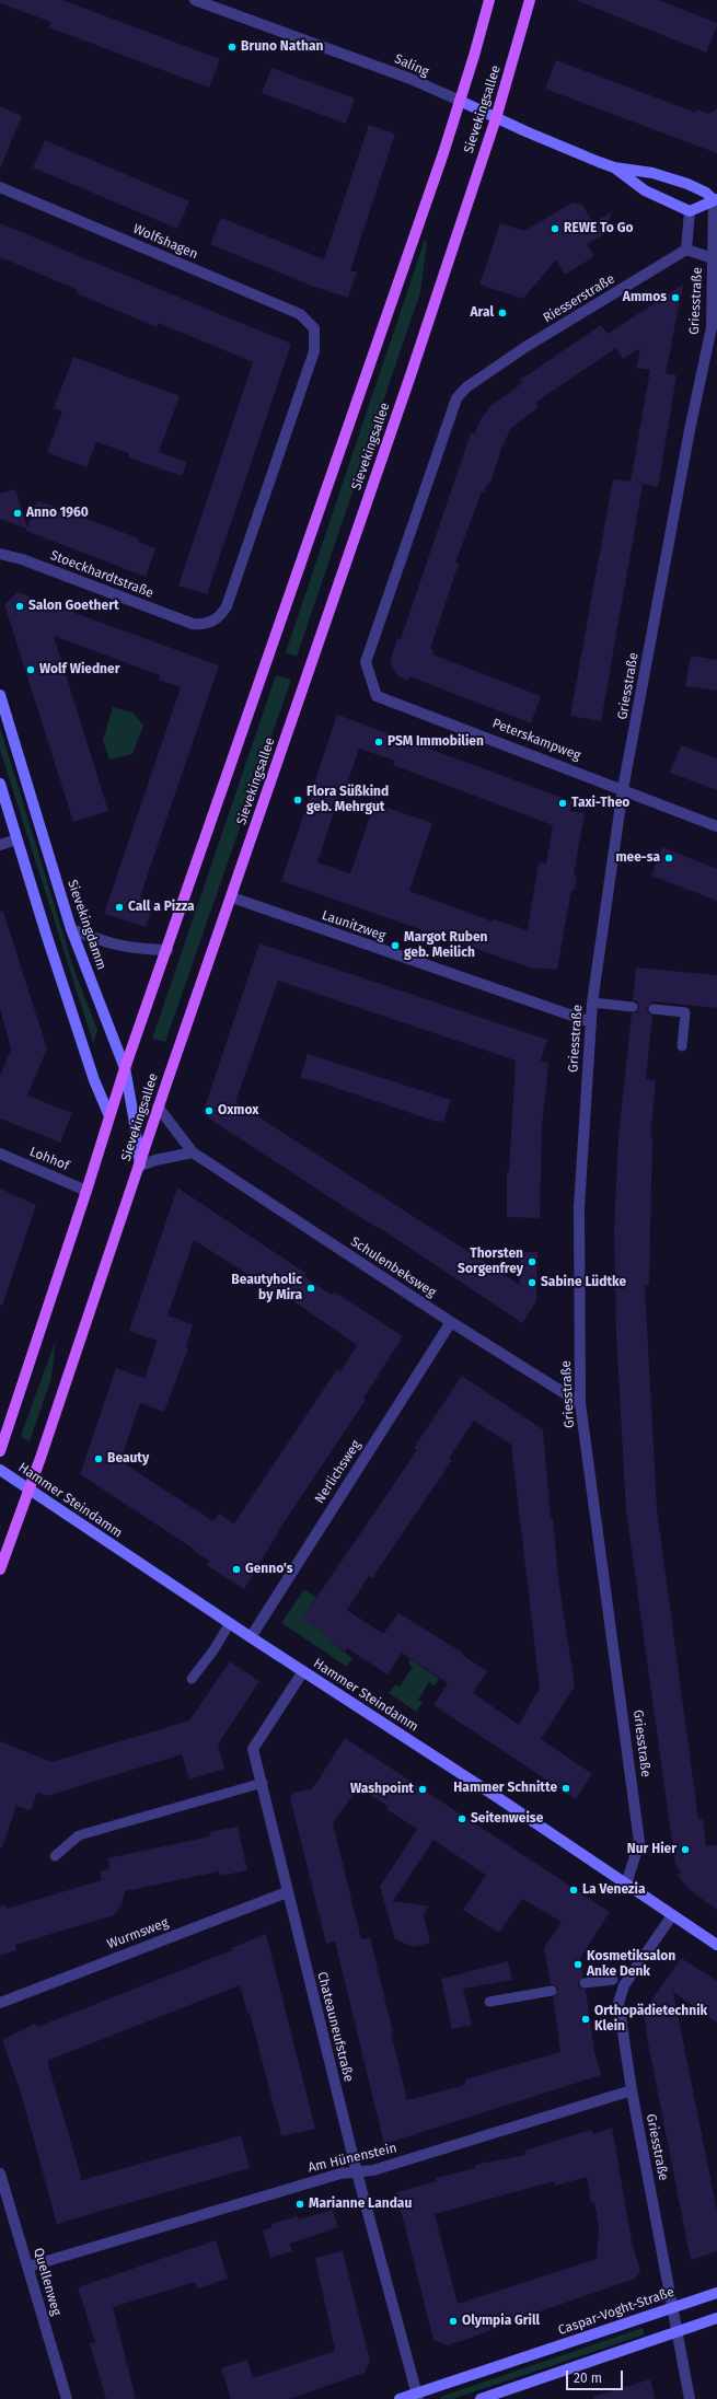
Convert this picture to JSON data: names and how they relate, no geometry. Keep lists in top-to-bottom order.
{
  "streets": {
    "main road": ["Sievekingsallee"],
    "street": [
      "Saling",
      "Wolfshagen",
      "Riesserstraße",
      "Griesstraße",
      "Stoeckhardtstraße",
      "Peterskampweg",
      "Sievekingdamm",
      "Launitzweg",
      "Lohhof",
      "Schulenbeksweg",
      "Nerlichsweg",
      "Hammer Steindamm",
      "Wurmsweg",
      "Chateauneufstraße",
      "Am Hünenstein",
      "Quellenweg",
      "Caspar-Voght-Straße"
    ]
  },
  "crossings": [
    ["Saling", "Sievekingsallee"],
    ["Saling", "Griesstraße"],
    ["Sievekingsallee", "Sievekingdamm"],
    ["Sievekingsallee", "Launitzweg"],
    ["Sievekingsallee", "Lohhof"],
    ["Sievekingsallee", "Schulenbeksweg"],
    ["Sievekingsallee", "Hammer Steindamm"],
    ["Wolfshagen", "Stoeckhardtstraße"],
    ["Riesserstraße", "Peterskampweg"],
    ["Griesstraße", "Peterskampweg"],
    ["Griesstraße", "Launitzweg"],
    ["Griesstraße", "Schulenbeksweg"],
    ["Griesstraße", "Hammer Steindamm"],
    ["Griesstraße", "Am Hünenstein"],
    ["Griesstraße", "Caspar-Voght-Straße"],
    ["Schulenbeksweg", "Nerlichsweg"],
    ["Nerlichsweg", "Hammer Steindamm"],
    ["Hammer Steindamm", "Chateauneufstraße"],
    ["Wurmsweg", "Chateauneufstraße"],
    ["Chateauneufstraße", "Am Hünenstein"],
    ["Chateauneufstraße", "Caspar-Voght-Straße"],
    ["Am Hünenstein", "Quellenweg"]
  ],
  "places": [
    "Bruno Nathan",
    "REWE To Go",
    "Ammos",
    "Aral",
    "Anno 1960",
    "Salon Goethert",
    "Wolf Wiedner",
    "PSM Immobilien",
    "Flora Süßkind geb. Mehrgut",
    "Taxi-Theo",
    "mee-sa",
    "Call a Pizza",
    "Margot Ruben geb. Meilich",
    "Oxmox",
    "Thorsten Sorgenfrey",
    "Sabine Lüdtke",
    "Beautyholic by Mira",
    "Beauty",
    "Genno's",
    "Hammer Schnitte",
    "Washpoint",
    "Seitenweise",
    "Nur Hier",
    "La Venezia",
    "Kosmetiksalon Anke Denk",
    "Orthopädietechnik Klein",
    "Marianne Landau",
    "Olympia Grill"
  ],
  "scale_bar": "20 m"
}
